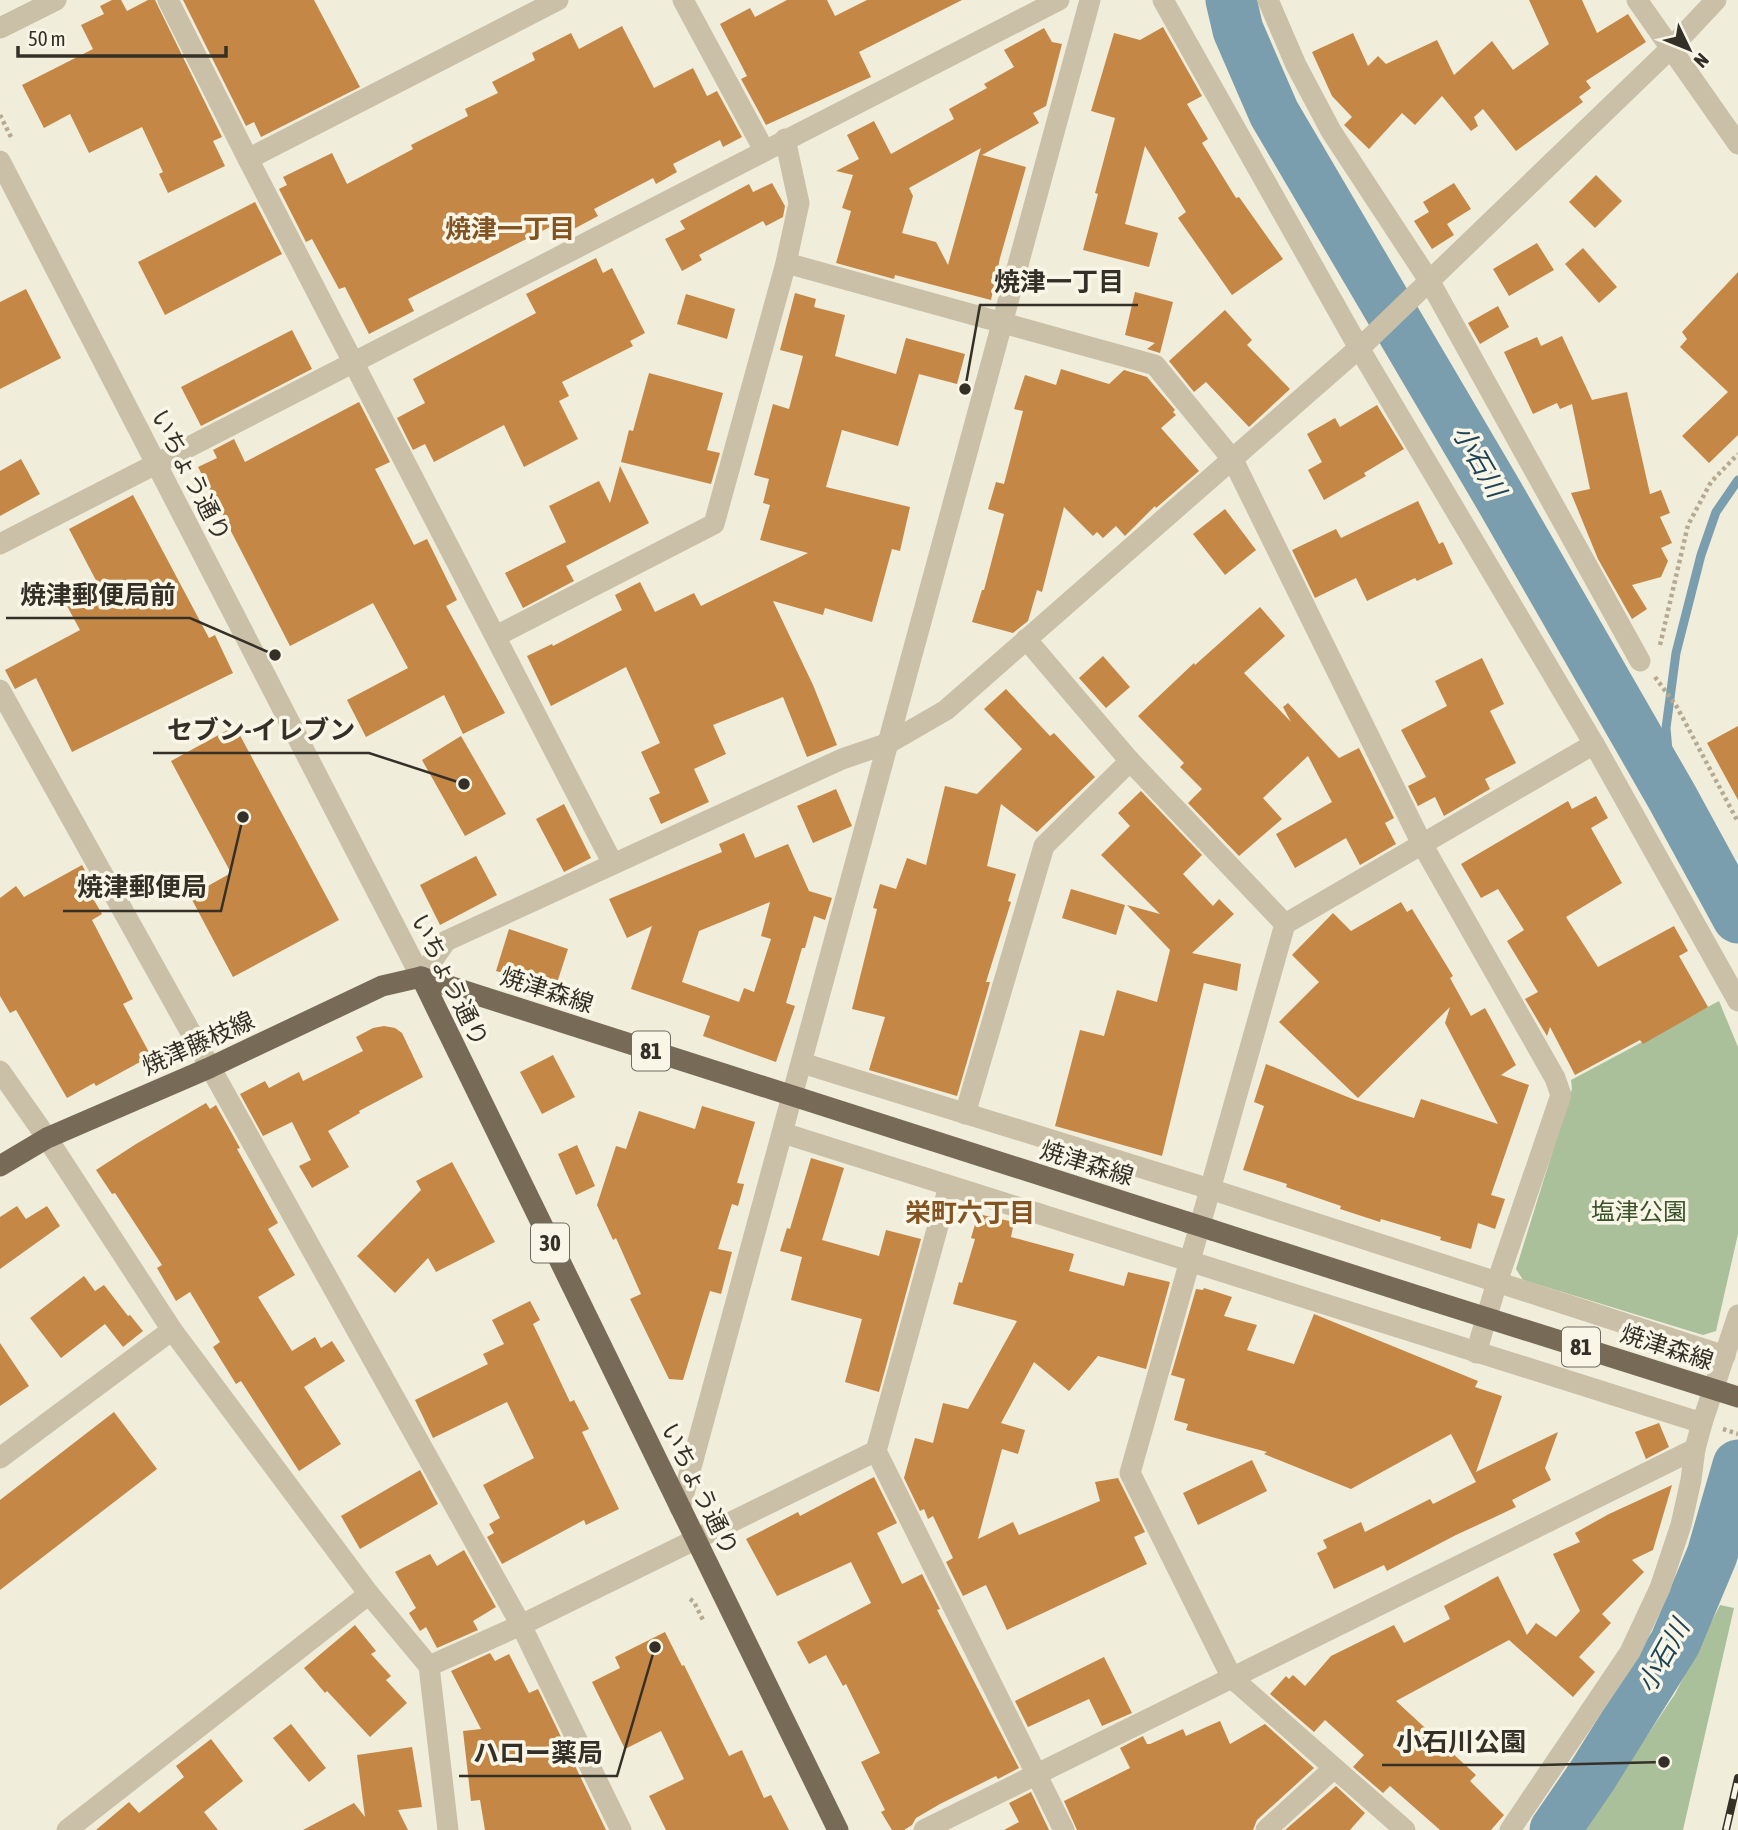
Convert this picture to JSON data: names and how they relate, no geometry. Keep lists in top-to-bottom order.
{
  "streets": {
    "main road": [
      "いちょう通り",
      "焼津森線",
      "焼津藤枝線",
      "81",
      "30"
    ]
  },
  "crossings": [
    ["いちょう通り", "焼津森線"],
    ["いちょう通り", "焼津藤枝線"],
    ["焼津森線", "焼津藤枝線"]
  ],
  "districts": ["焼津一丁目", "栄町六丁目"],
  "water": ["小石川"],
  "parks": ["塩津公園"],
  "places": [
    "焼津一丁目",
    "焼津郵便局前",
    "セブン-イレブン",
    "焼津郵便局",
    "ハロー薬局",
    "小石川公園"
  ],
  "scale_bar": "50 m",
  "north": "bottom right"
}
